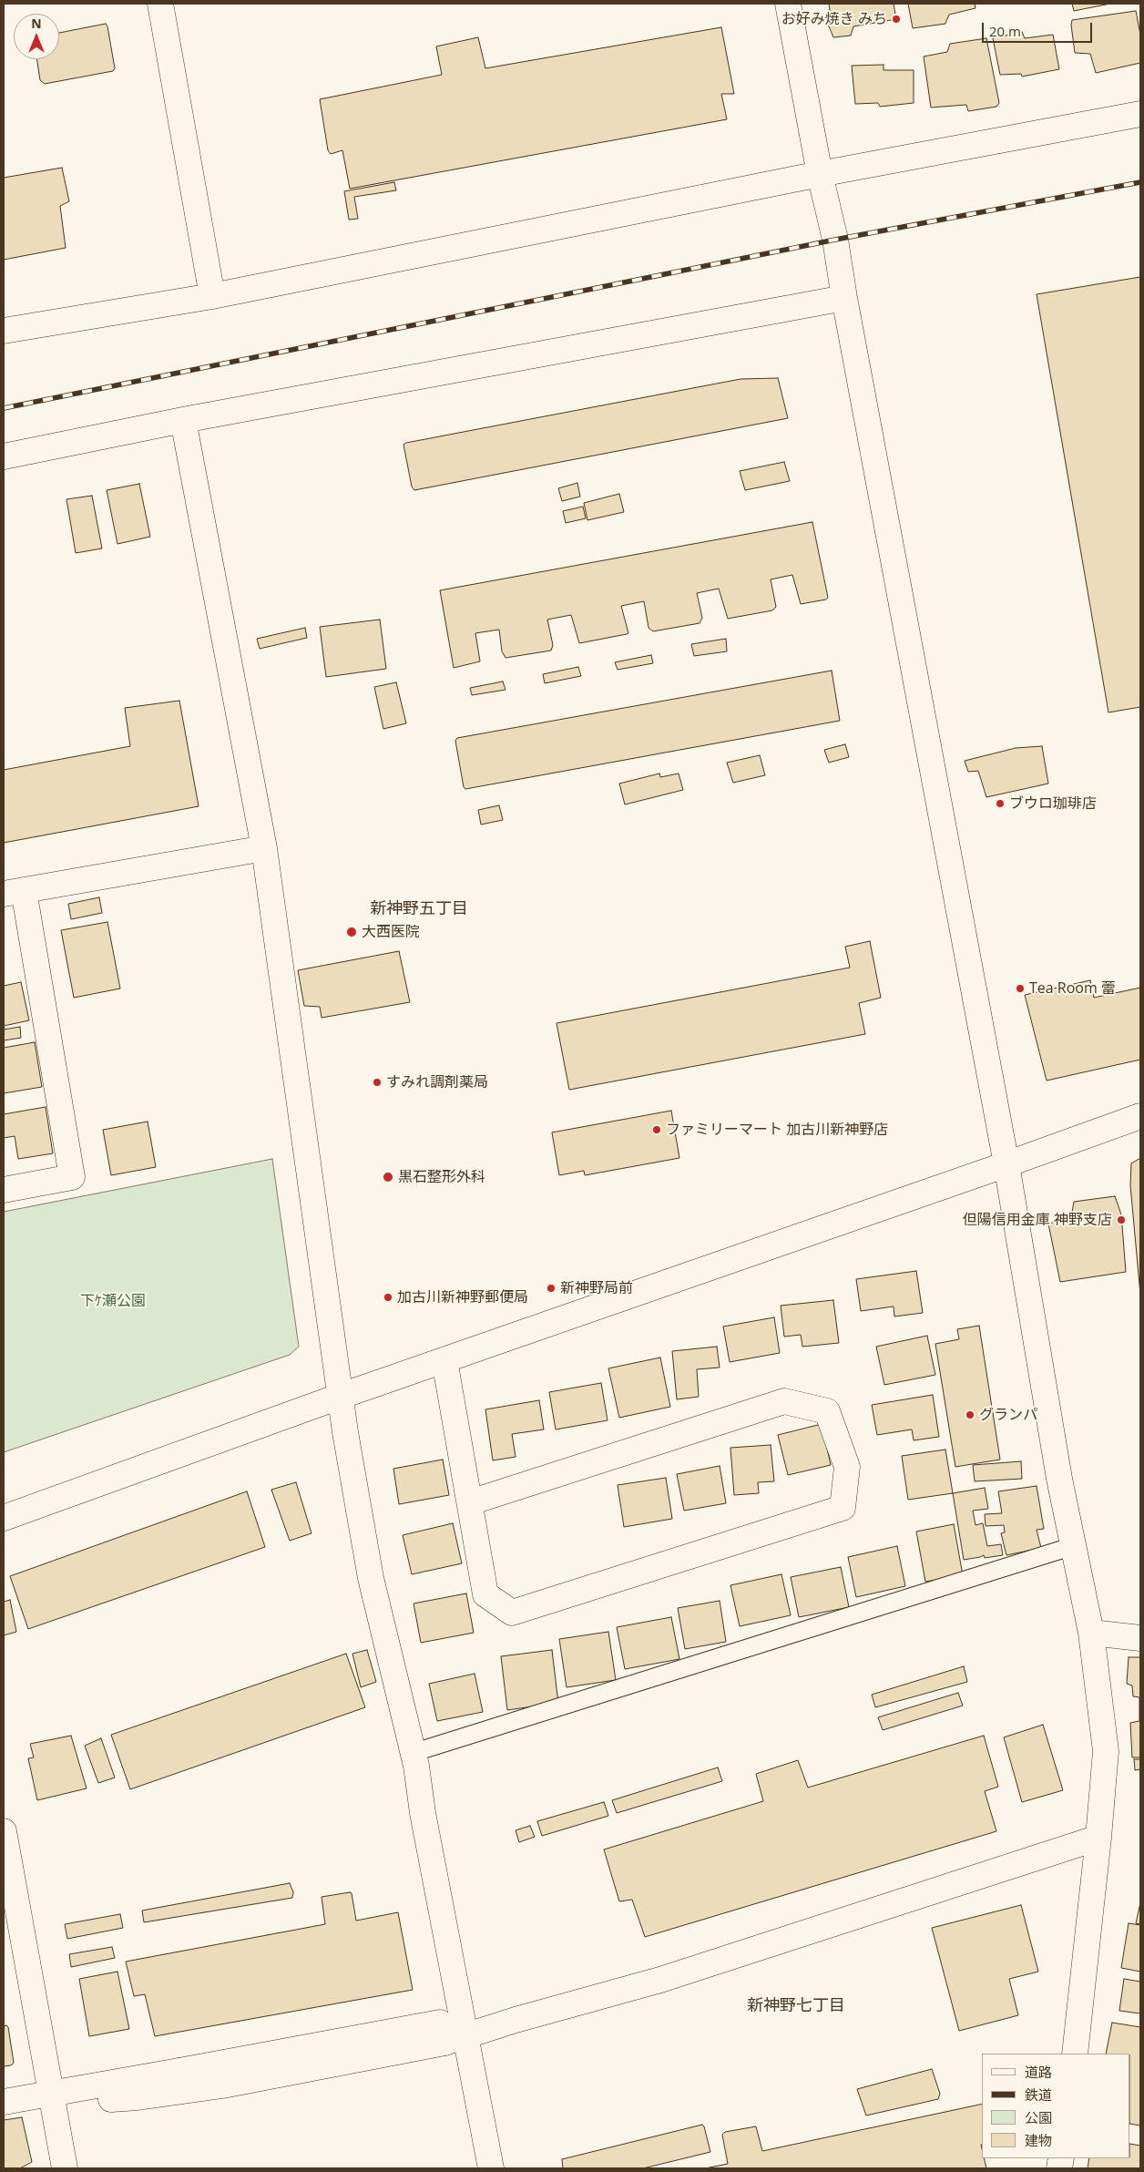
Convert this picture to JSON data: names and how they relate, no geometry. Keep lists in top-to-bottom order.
{
  "districts": ["新神野五丁目", "新神野七丁目"],
  "parks": ["下ｹ瀬公園"],
  "places": [
    "お好み焼き みち",
    "ブウロ珈琲店",
    "大西医院",
    "Tea Room 蕾",
    "すみれ調剤薬局",
    "ファミリーマート 加古川新神野店",
    "黒石整形外科",
    "但陽信用金庫 神野支店",
    "新神野局前",
    "加古川新神野郵便局",
    "グランパ"
  ],
  "legend": [
    "道路",
    "鉄道",
    "公園",
    "建物"
  ],
  "scale_bar": "20 m",
  "north": "top"
}
